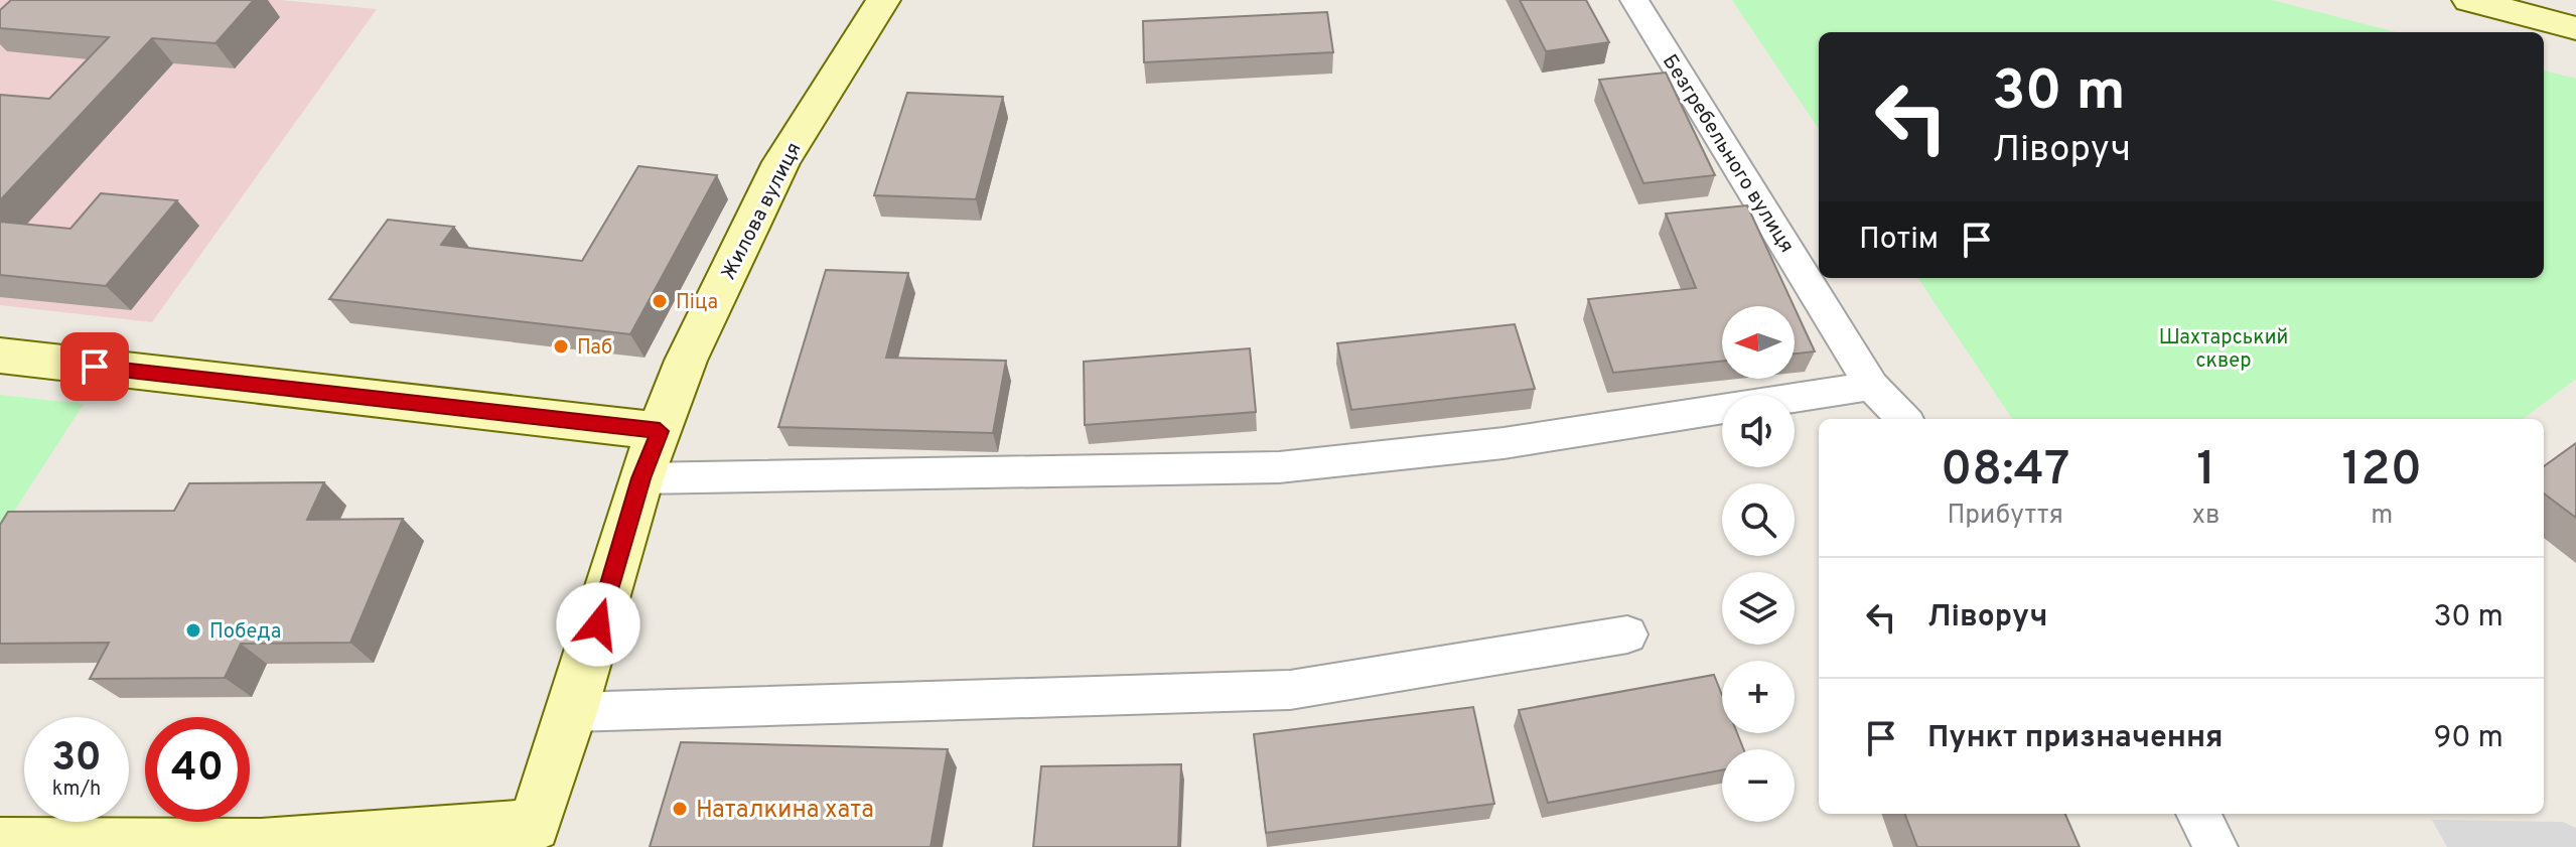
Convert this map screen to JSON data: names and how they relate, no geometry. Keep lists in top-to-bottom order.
{
  "streets": {
    "street": ["Безгребельного вулиця", "Жилова вулиця"]
  },
  "parks": ["Шахтарський сквер"],
  "places": [
    "Піца",
    "Паб",
    "Победа",
    "Наталкина хата"
  ],
  "north": "left",
  "page": {
    "turn": ["30 m", "Ліворуч"],
    "then": "Потім",
    "map_buttons": ["+", "−"],
    "eta": [
      "08:47",
      "Прибуття",
      "1",
      "хв",
      "120",
      "m"
    ],
    "list": [
      {
        "name": "Ліворуч",
        "value": "30 m"
      },
      {
        "name": "Пункт призначення",
        "value": "90 m"
      }
    ],
    "speed": "30 km/h",
    "limit": "40"
  }
}
